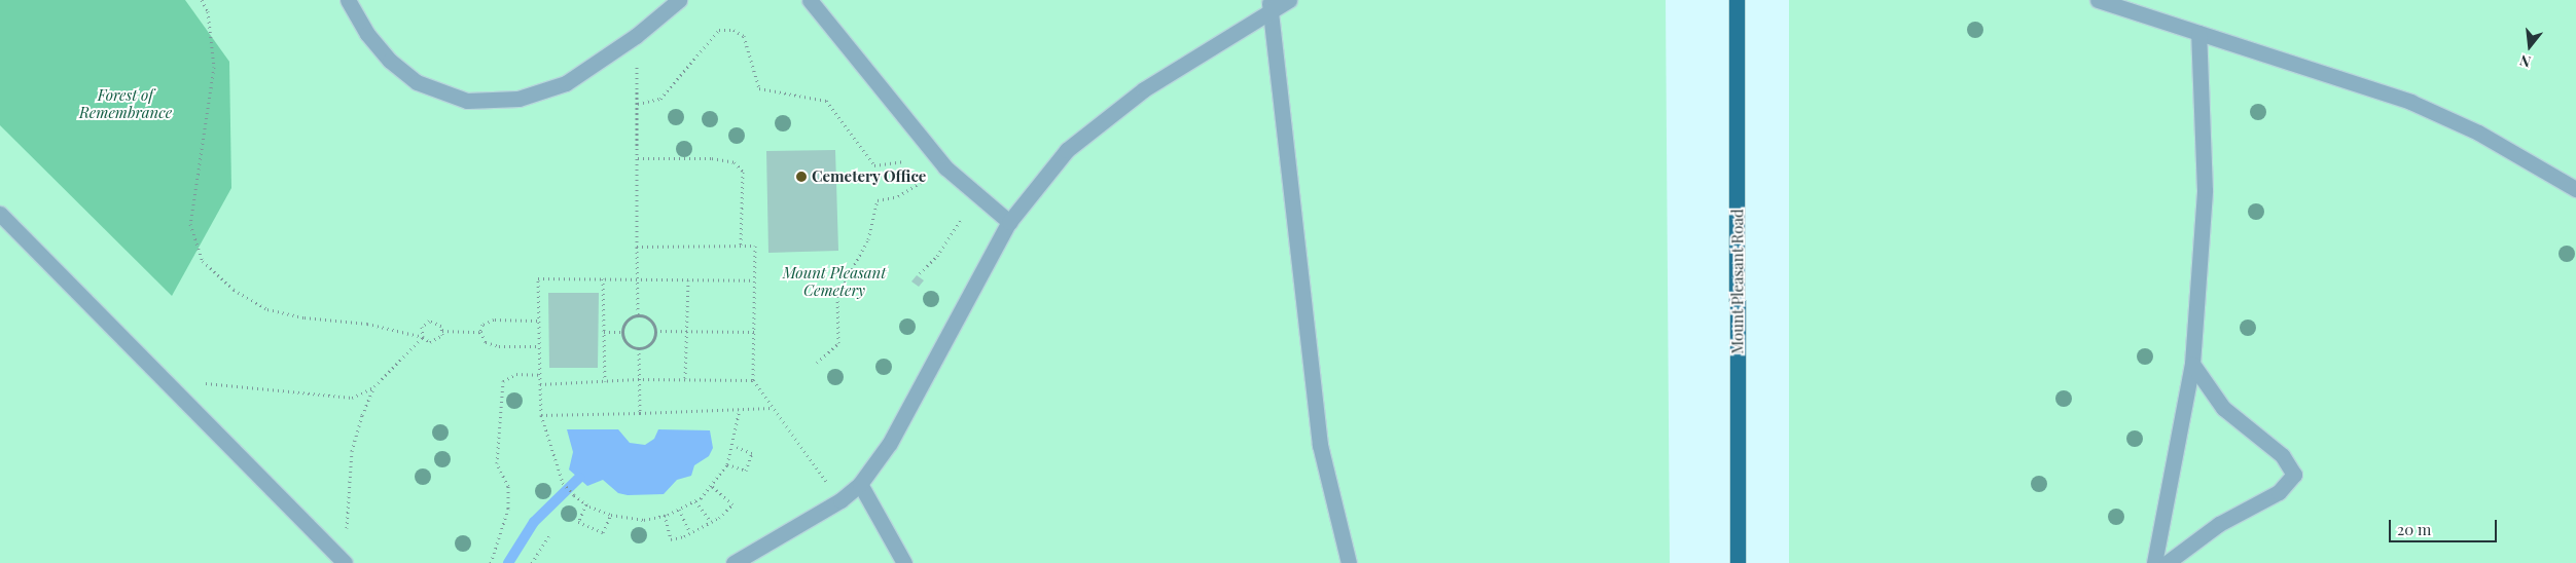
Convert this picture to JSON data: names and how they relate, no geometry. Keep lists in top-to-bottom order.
{
  "streets": {
    "main road": ["Mount Pleasant Road"]
  },
  "parks": ["Forest of Remembrance", "Mount Pleasant Cemetery"],
  "places": ["Cemetery Office"],
  "scale_bar": "20 m",
  "north": "bottom"
}
